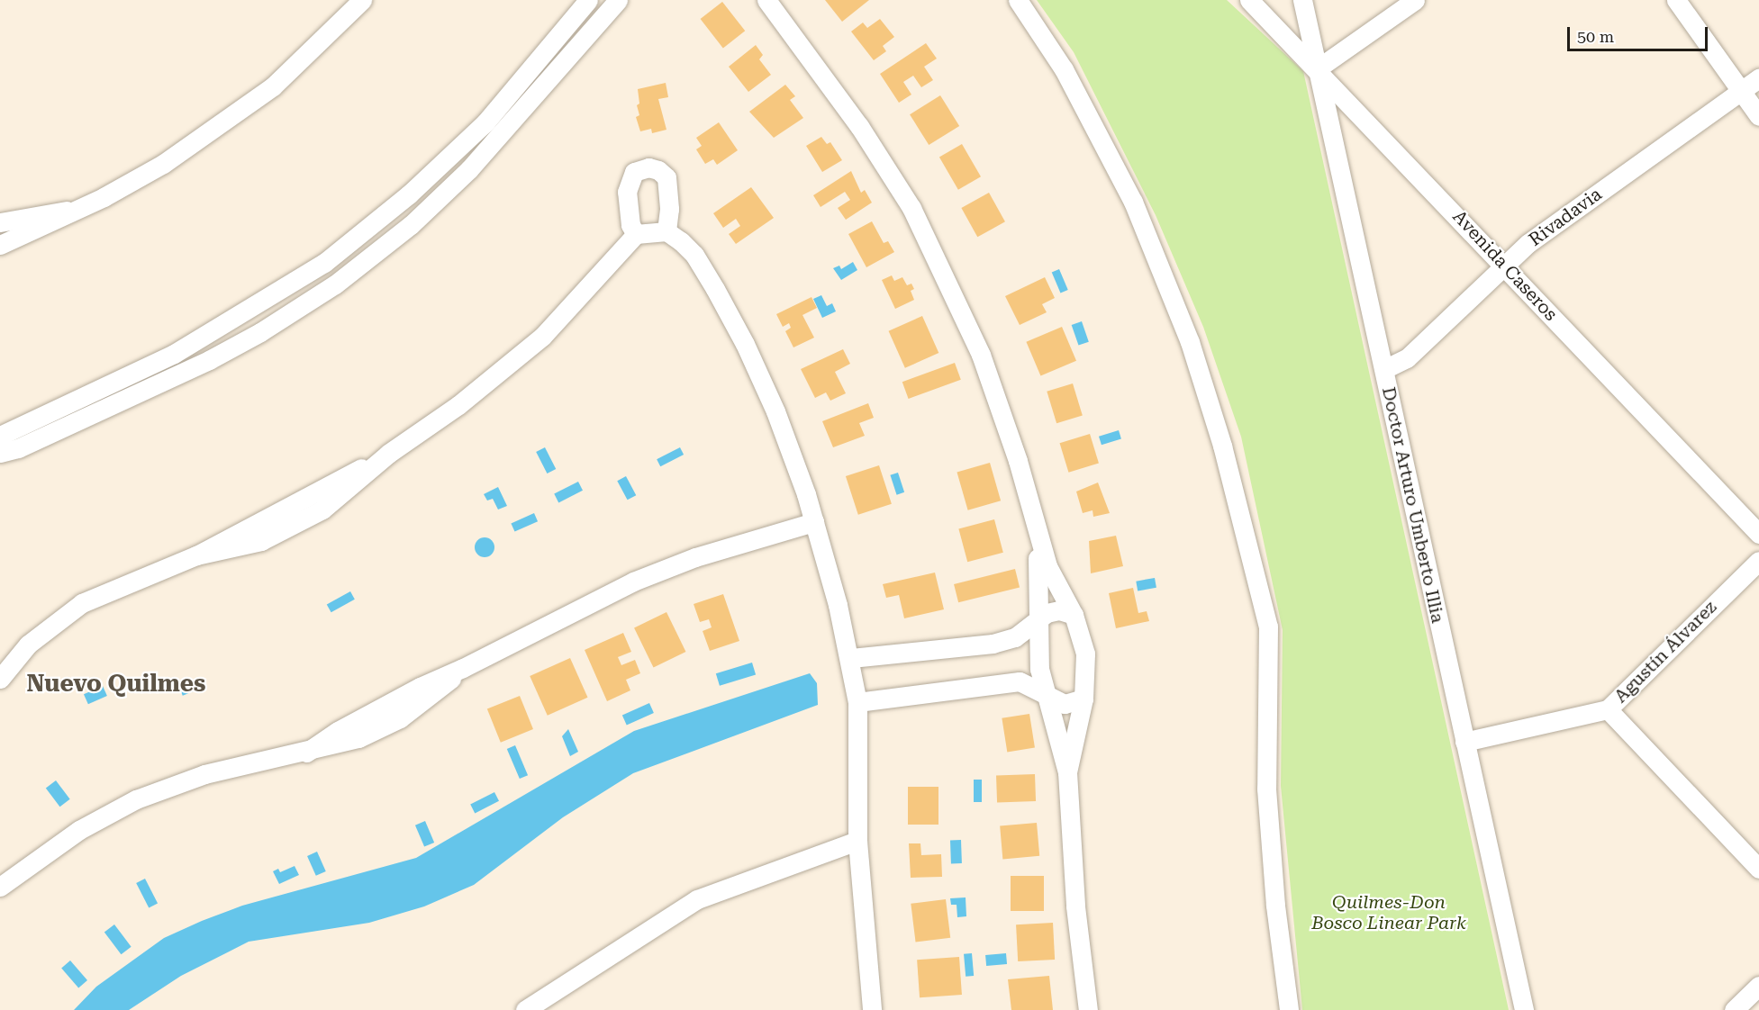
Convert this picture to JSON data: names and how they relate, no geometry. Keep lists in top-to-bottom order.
{
  "streets": {
    "street": [
      "Rivadavia",
      "Avenida Caseros",
      "Doctor Arturo Umberto Illia",
      "Agustín Álvarez"
    ]
  },
  "crossings": [
    ["Rivadavia", "Avenida Caseros"],
    ["Rivadavia", "Doctor Arturo Umberto Illia"],
    ["Avenida Caseros", "Doctor Arturo Umberto Illia"],
    ["Doctor Arturo Umberto Illia", "Agustín Álvarez"]
  ],
  "districts": ["Nuevo Quilmes"],
  "parks": ["Quilmes-Don Bosco Linear Park"],
  "scale_bar": "50 m"
}
